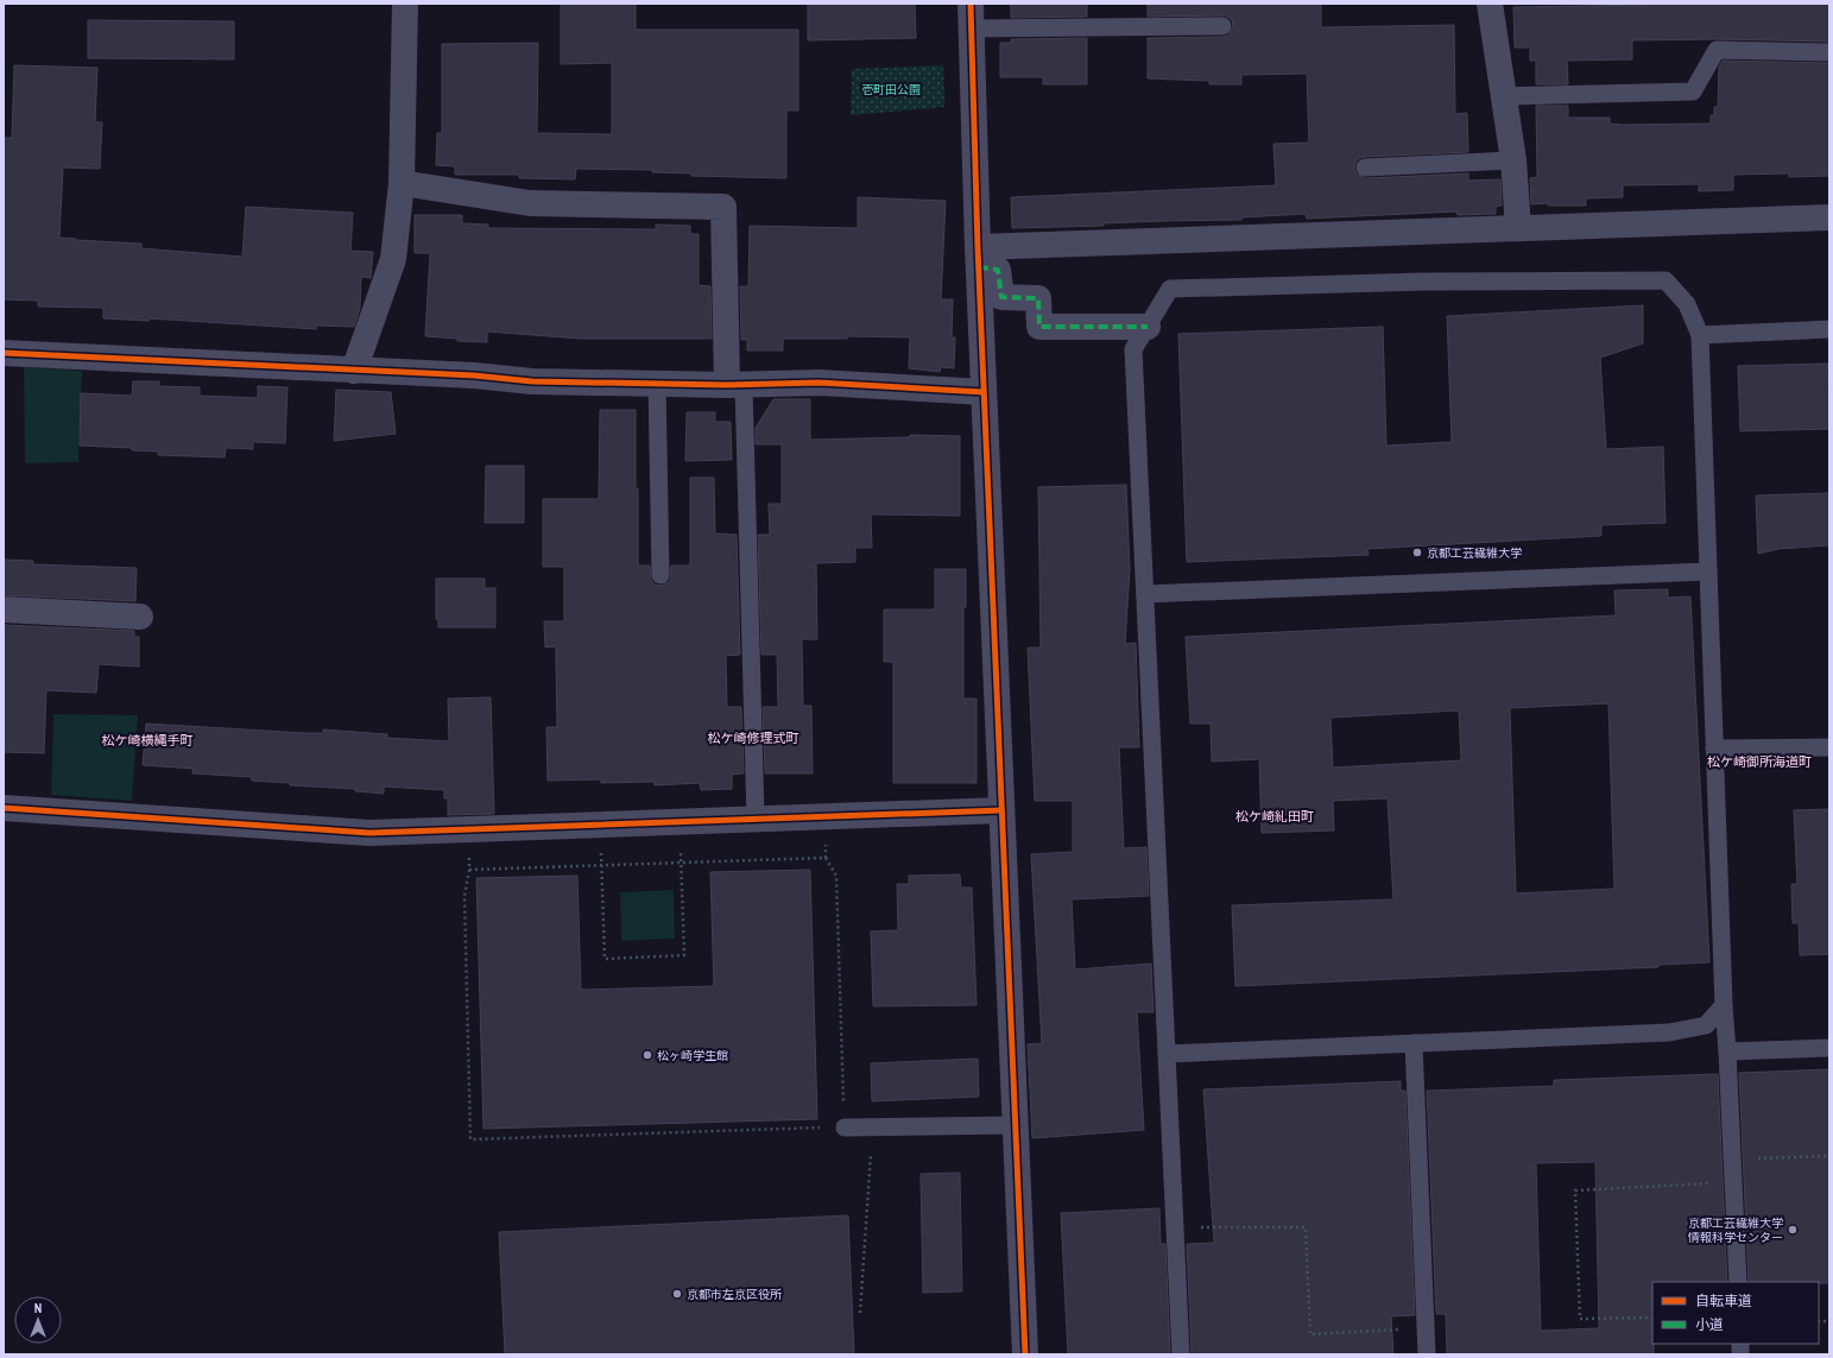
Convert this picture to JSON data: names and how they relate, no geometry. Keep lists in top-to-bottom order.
{
  "districts": [
    "松ケ崎修理式町",
    "松ケ崎横縄手町",
    "松ケ崎御所海道町",
    "松ケ崎糺田町"
  ],
  "parks": ["壱町田公園"],
  "places": [
    "京都工芸繊維大学",
    "松ヶ崎学生館",
    "京都工芸繊維大学 情報科学センター",
    "京都市左京区役所"
  ],
  "legend": ["自転車道", "小道"],
  "north": "top"
}
